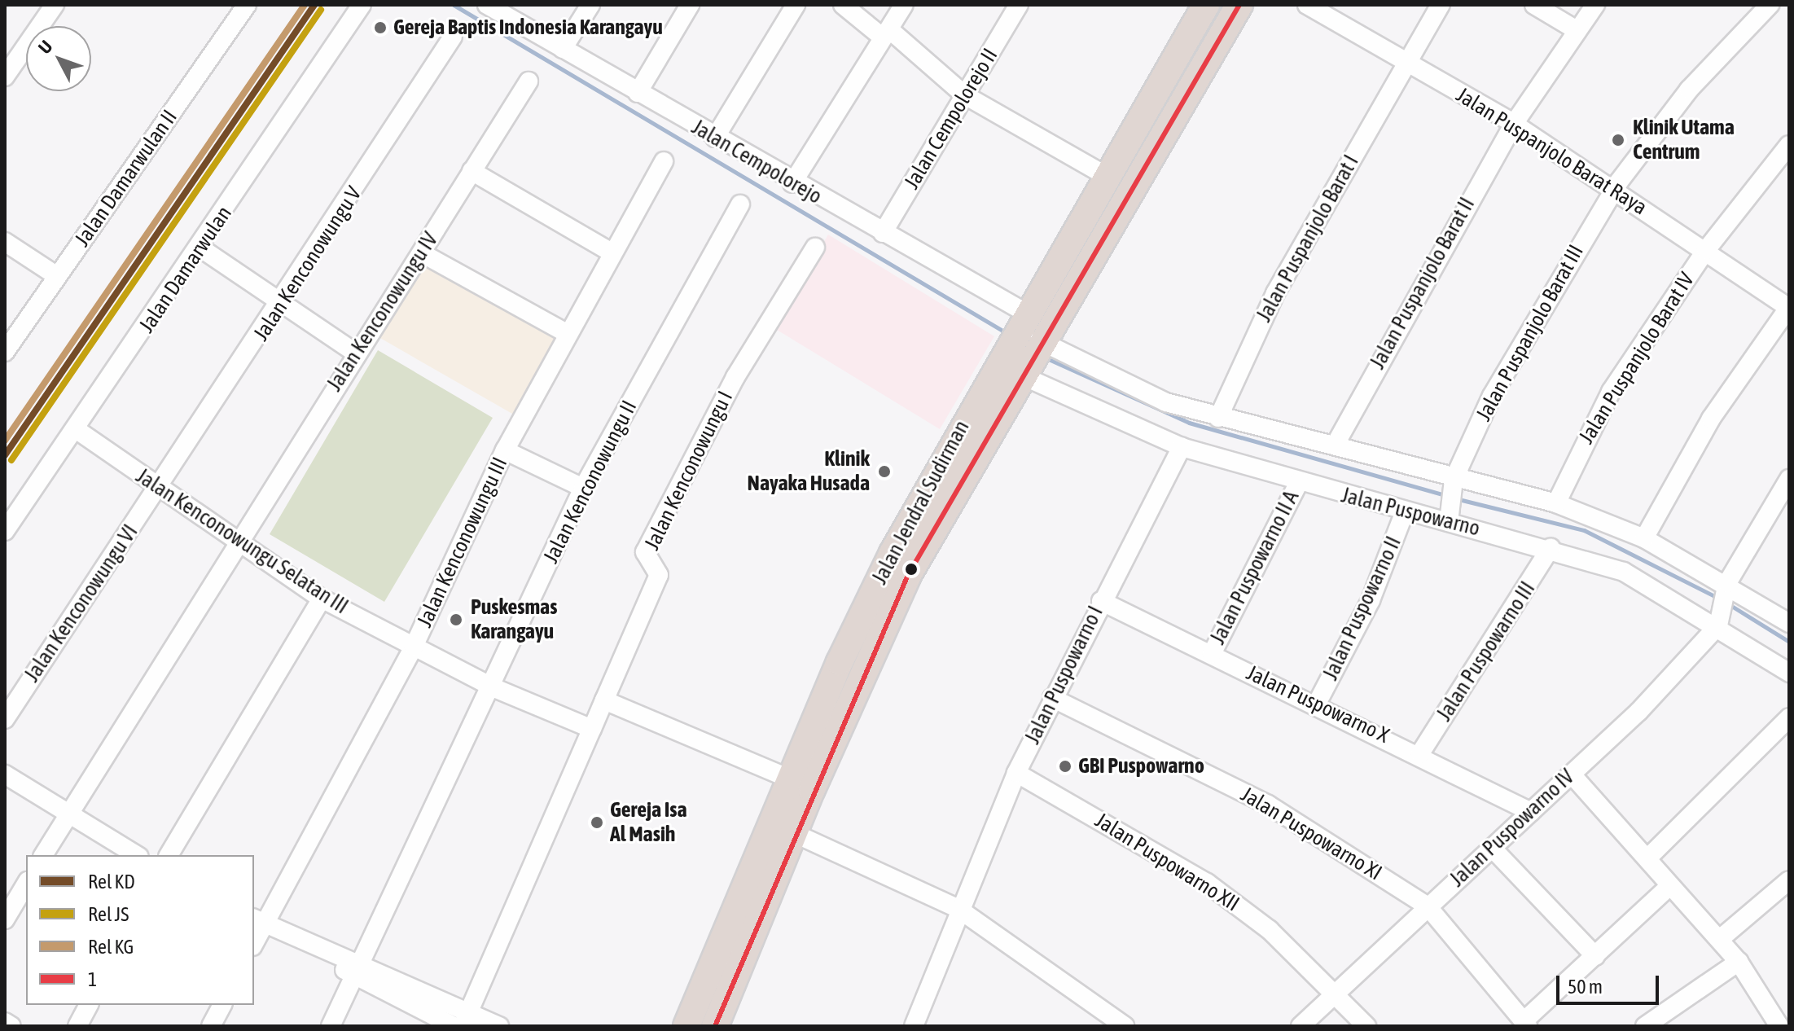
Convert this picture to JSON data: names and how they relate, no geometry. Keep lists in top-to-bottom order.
{
  "streets": {
    "highway": ["Jalan Jendral Sudirman"],
    "street": [
      "Jalan Cempolorejo II",
      "Jalan Puspanjolo Barat Raya",
      "Jalan Cempolorejo",
      "Jalan Damarwulan II",
      "Jalan Puspanjolo Barat I",
      "Jalan Kenconowungu V",
      "Jalan Damarwulan",
      "Jalan Puspanjolo Barat II",
      "Jalan Kenconowungu IV",
      "Jalan Puspanjolo Barat III",
      "Jalan Puspanjolo Barat IV",
      "Jalan Kenconowungu I",
      "Jalan Kenconowungu II",
      "Jalan Puspowarno",
      "Jalan Kenconowungu Selatan III",
      "Jalan Kenconowungu III",
      "Jalan Puspowarno II A",
      "Jalan Kenconowungu VI",
      "Jalan Puspowarno II",
      "Jalan Puspowarno III",
      "Jalan Puspowarno I",
      "Jalan Puspowarno X",
      "Jalan Puspowarno IV",
      "Jalan Puspowarno XI",
      "Jalan Puspowarno XII"
    ]
  },
  "crossings": [
    ["Jalan Cempolorejo II", "Jalan Cempolorejo"],
    ["Jalan Puspanjolo Barat Raya", "Jalan Puspanjolo Barat I"],
    ["Jalan Puspanjolo Barat Raya", "Jalan Puspanjolo Barat II"],
    ["Jalan Puspanjolo Barat Raya", "Jalan Puspanjolo Barat III"],
    ["Jalan Puspanjolo Barat Raya", "Jalan Puspanjolo Barat IV"],
    ["Jalan Cempolorejo", "Jalan Jendral Sudirman"],
    ["Jalan Cempolorejo", "Jalan Puspowarno"],
    ["Jalan Puspanjolo Barat I", "Jalan Puspowarno"],
    ["Jalan Kenconowungu V", "Jalan Kenconowungu Selatan III"],
    ["Jalan Kenconowungu V", "Jalan Kenconowungu VI"],
    ["Jalan Damarwulan", "Jalan Kenconowungu Selatan III"],
    ["Jalan Puspanjolo Barat II", "Jalan Puspowarno"],
    ["Jalan Kenconowungu IV", "Jalan Kenconowungu Selatan III"],
    ["Jalan Puspanjolo Barat III", "Jalan Puspowarno"],
    ["Jalan Puspanjolo Barat IV", "Jalan Puspowarno"],
    ["Jalan Kenconowungu II", "Jalan Kenconowungu Selatan III"],
    ["Jalan Jendral Sudirman", "Jalan Puspowarno"],
    ["Jalan Puspowarno", "Jalan Puspowarno II A"],
    ["Jalan Puspowarno", "Jalan Puspowarno II"],
    ["Jalan Puspowarno", "Jalan Puspowarno III"],
    ["Jalan Puspowarno", "Jalan Puspowarno I"],
    ["Jalan Puspowarno", "Jalan Puspowarno IV"],
    ["Jalan Kenconowungu Selatan III", "Jalan Kenconowungu III"],
    ["Jalan Kenconowungu Selatan III", "Jalan Kenconowungu VI"],
    ["Jalan Puspowarno II A", "Jalan Puspowarno X"],
    ["Jalan Puspowarno II", "Jalan Puspowarno X"],
    ["Jalan Puspowarno III", "Jalan Puspowarno X"],
    ["Jalan Puspowarno I", "Jalan Puspowarno X"],
    ["Jalan Puspowarno I", "Jalan Puspowarno XI"],
    ["Jalan Puspowarno I", "Jalan Puspowarno XII"],
    ["Jalan Puspowarno X", "Jalan Puspowarno IV"],
    ["Jalan Puspowarno IV", "Jalan Puspowarno XI"],
    ["Jalan Puspowarno IV", "Jalan Puspowarno XII"]
  ],
  "places": [
    "Gereja Baptis Indonesia Karangayu",
    "Klinik Utama Centrum",
    "Klinik Nayaka Husada",
    "Puskesmas Karangayu",
    "GBI Puspowarno",
    "Gereja Isa Al Masih"
  ],
  "lines": [
    "rail line KD",
    "rail line KG",
    "transit line 1",
    "rail line JS"
  ],
  "legend": [
    "Rel KD",
    "Rel JS",
    "Rel KG",
    "1"
  ],
  "scale_bar": "50 m",
  "north": "top left"
}
